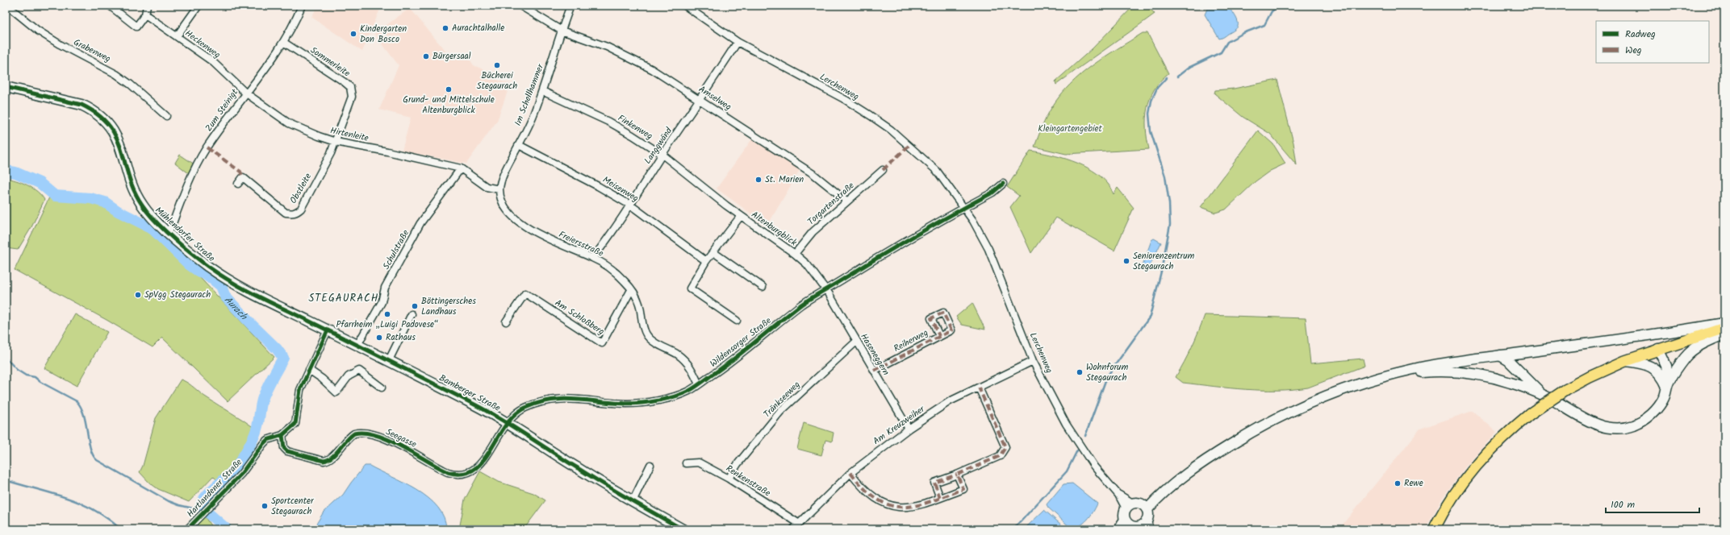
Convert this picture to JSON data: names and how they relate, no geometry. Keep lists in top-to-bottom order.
{
  "streets": {
    "main road": ["Mühlendorfer Straße", "Bamberger Straße"],
    "street": [
      "Heckenweg",
      "Grabenweg",
      "Sommerleite",
      "Lerchenweg",
      "Im Schellhammer",
      "Amselweg",
      "Zum Steinigt",
      "Finkenweg",
      "Hirtenleite",
      "Langgwänd",
      "Obstleite",
      "Meisenweg",
      "Torgartenstraße",
      "Altenburgblick",
      "Freiersstraße",
      "Schulstraße",
      "Am Schloßberg",
      "Reiherweg",
      "Wildensorger Straße",
      "Haseneggern",
      "Tränkseeweg",
      "Am Kreuzweiher",
      "Seegasse",
      "Renkenstraße",
      "Hartlandener Straße"
    ]
  },
  "crossings": [
    ["Heckenweg", "Zum Steinigt"],
    ["Heckenweg", "Hirtenleite"],
    ["Sommerleite", "Zum Steinigt"],
    ["Sommerleite", "Hirtenleite"],
    ["Sommerleite", "Obstleite"],
    ["Lerchenweg", "Langgwänd"],
    ["Lerchenweg", "Wildensorger Straße"],
    ["Lerchenweg", "Am Kreuzweiher"],
    ["Im Schellhammer", "Amselweg"],
    ["Im Schellhammer", "Finkenweg"],
    ["Im Schellhammer", "Meisenweg"],
    ["Im Schellhammer", "Freiersstraße"],
    ["Amselweg", "Langgwänd"],
    ["Amselweg", "Torgartenstraße"],
    ["Zum Steinigt", "Hirtenleite"],
    ["Zum Steinigt", "Mühlendorfer Straße"],
    ["Finkenweg", "Langgwänd"],
    ["Finkenweg", "Altenburgblick"],
    ["Hirtenleite", "Obstleite"],
    ["Hirtenleite", "Schulstraße"],
    ["Langgwänd", "Meisenweg"],
    ["Langgwänd", "Freiersstraße"],
    ["Meisenweg", "Altenburgblick"],
    ["Torgartenstraße", "Altenburgblick"],
    ["Altenburgblick", "Wildensorger Straße"],
    ["Altenburgblick", "Haseneggern"],
    ["Mühlendorfer Straße", "Bamberger Straße"],
    ["Mühlendorfer Straße", "Hartlandener Straße"],
    ["Freiersstraße", "Am Schloßberg"],
    ["Freiersstraße", "Wildensorger Straße"],
    ["Schulstraße", "Bamberger Straße"],
    ["Reiherweg", "Haseneggern"],
    ["Wildensorger Straße", "Haseneggern"],
    ["Wildensorger Straße", "Bamberger Straße"],
    ["Wildensorger Straße", "Seegasse"],
    ["Haseneggern", "Tränkseeweg"],
    ["Haseneggern", "Am Kreuzweiher"],
    ["Bamberger Straße", "Seegasse"],
    ["Bamberger Straße", "Hartlandener Straße"],
    ["Tränkseeweg", "Renkenstraße"],
    ["Am Kreuzweiher", "Renkenstraße"],
    ["Seegasse", "Hartlandener Straße"]
  ],
  "districts": ["STEGAURACH"],
  "water": ["Aurach"],
  "parks": ["Kleingartengebiet"],
  "places": [
    "Aurachtalhalle",
    "Kindergarten Don Bosco",
    "Bürgersaal",
    "Bücherei Stegaurach",
    "Grund- und Mittelschule Altenburgblick",
    "St. Marien",
    "Seniorenzentrum Stegaurach",
    "SpVgg Stegaurach",
    "Böttingersches Landhaus",
    "Pfarrheim „Luigi Padovese“",
    "Rathaus",
    "Wohnforum Stegaurach",
    "Rewe",
    "Sportcenter Stegaurach"
  ],
  "legend": ["Radweg", "Weg"],
  "scale_bar": "100 m"
}
